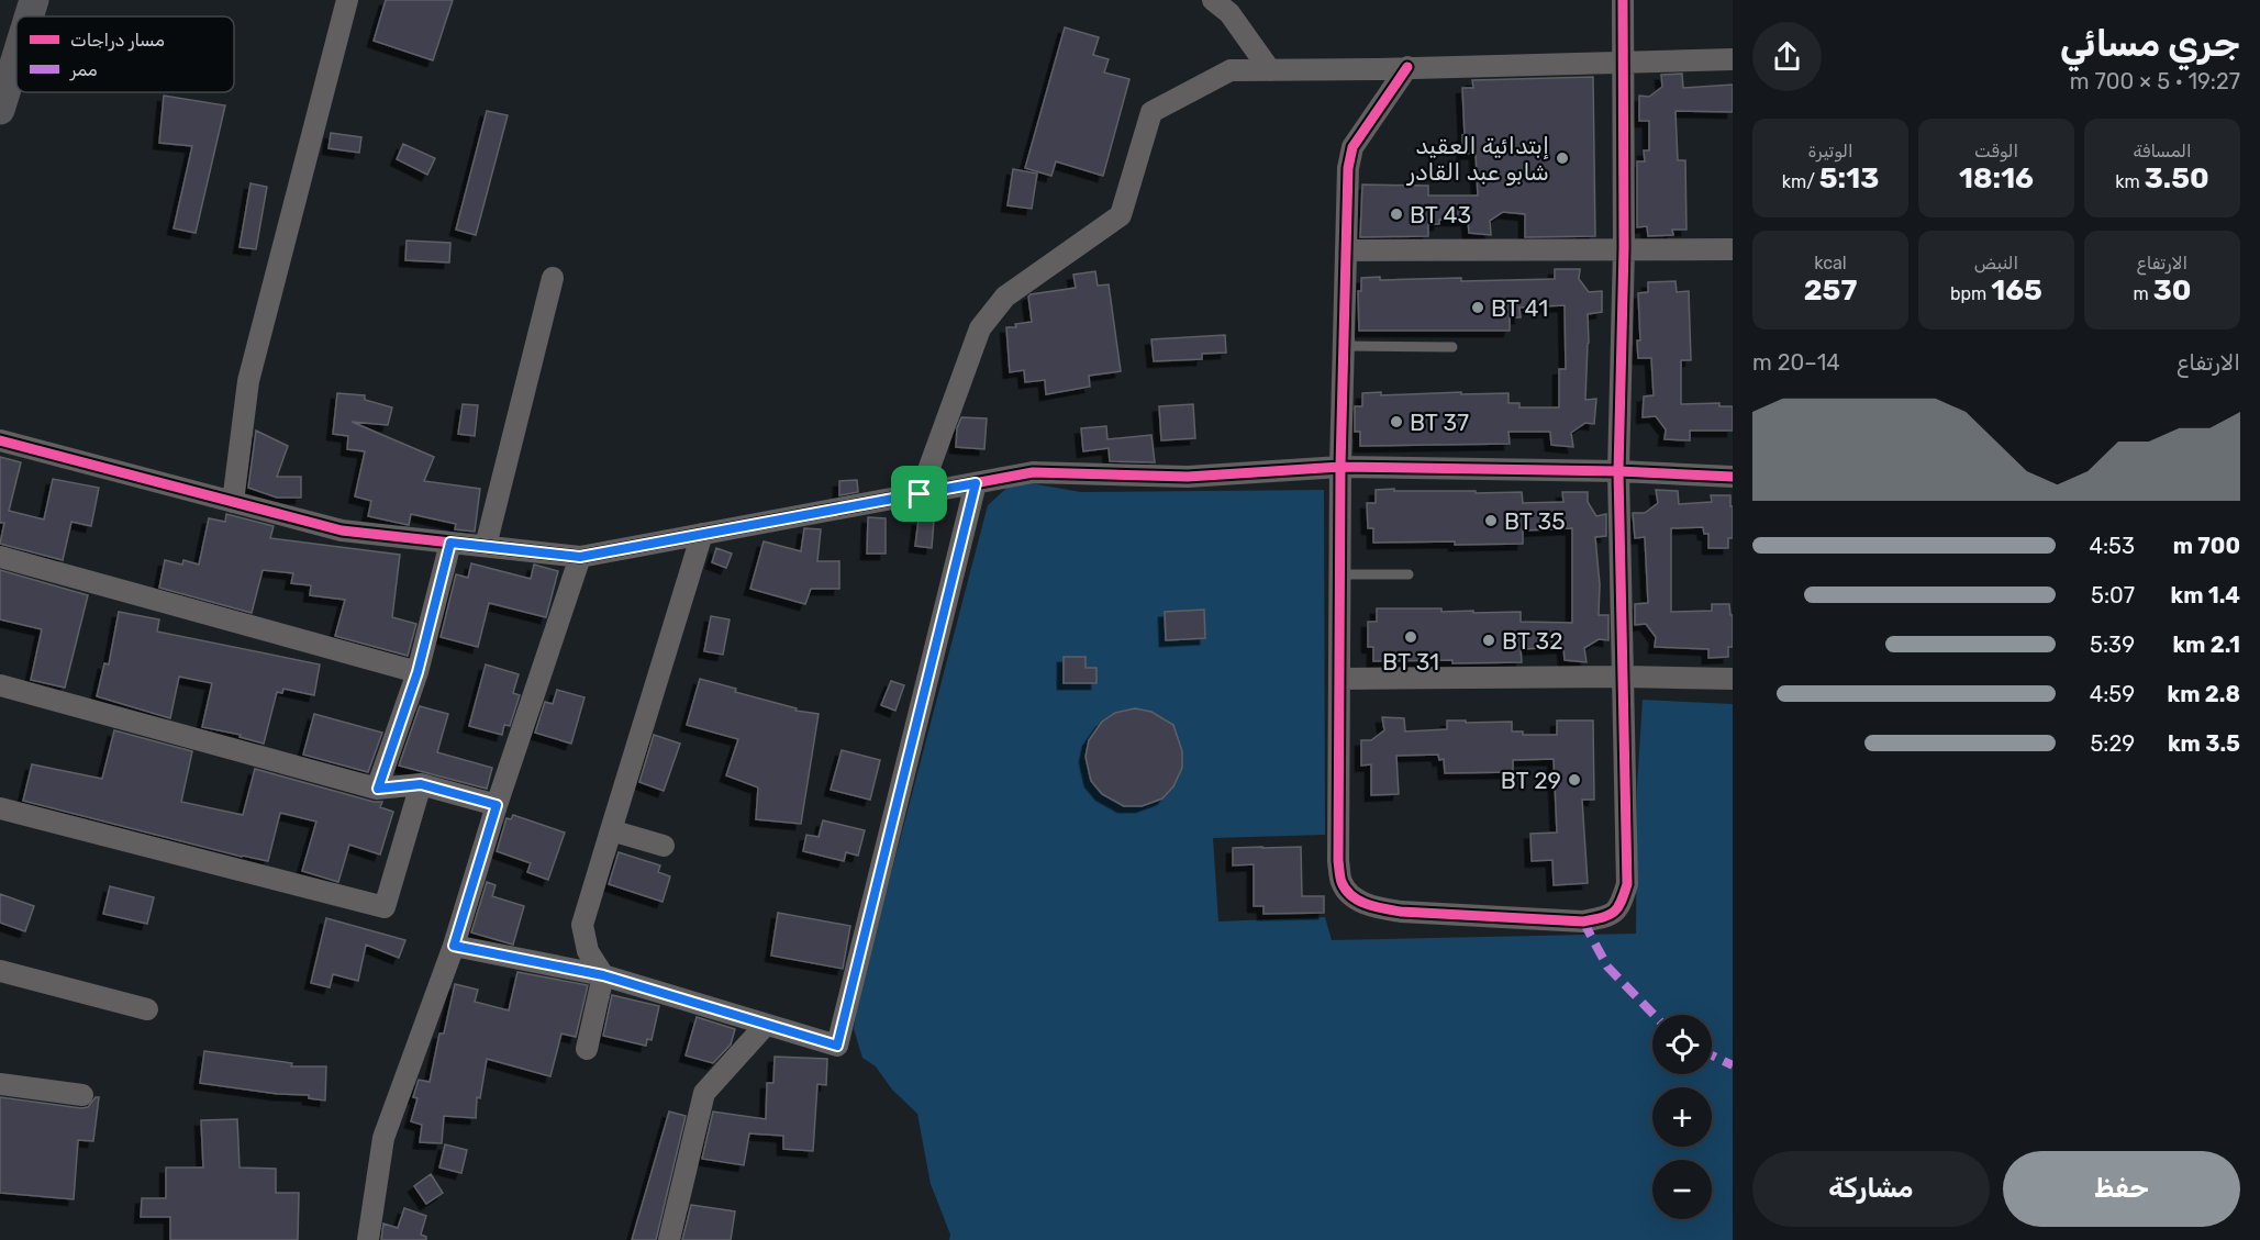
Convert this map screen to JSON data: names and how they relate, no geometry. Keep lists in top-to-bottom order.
{
  "places": [
    "إبتدائية العقيد شابو عبد القادر",
    "BT 43",
    "BT 41",
    "BT 37",
    "BT 35",
    "BT 31",
    "BT 32",
    "BT 29"
  ],
  "legend": ["مسار دراجات", "ممر"],
  "page": {
    "heading": ["جري مسائي", "19:27 · 5 × 700 m"],
    "stats": [
      ["المسافة", "3.50 km"],
      ["الوقت", "18:16"],
      ["الوتيرة", "5:13 /km"],
      ["الارتفاع", "30 m"],
      ["النبض", "165 bpm"],
      ["kcal", "257"]
    ],
    "chart": ["الارتفاع", "14–20 m"],
    "list": [
      {
        "name": "700 m",
        "note": "4:53"
      },
      {
        "name": "1.4 km",
        "note": "5:07"
      },
      {
        "name": "2.1 km",
        "note": "5:39"
      },
      {
        "name": "2.8 km",
        "note": "4:59"
      },
      {
        "name": "3.5 km",
        "note": "5:29"
      }
    ],
    "map_buttons": ["+", "−"],
    "buttons": ["حفظ", "مشاركة"]
  }
}
